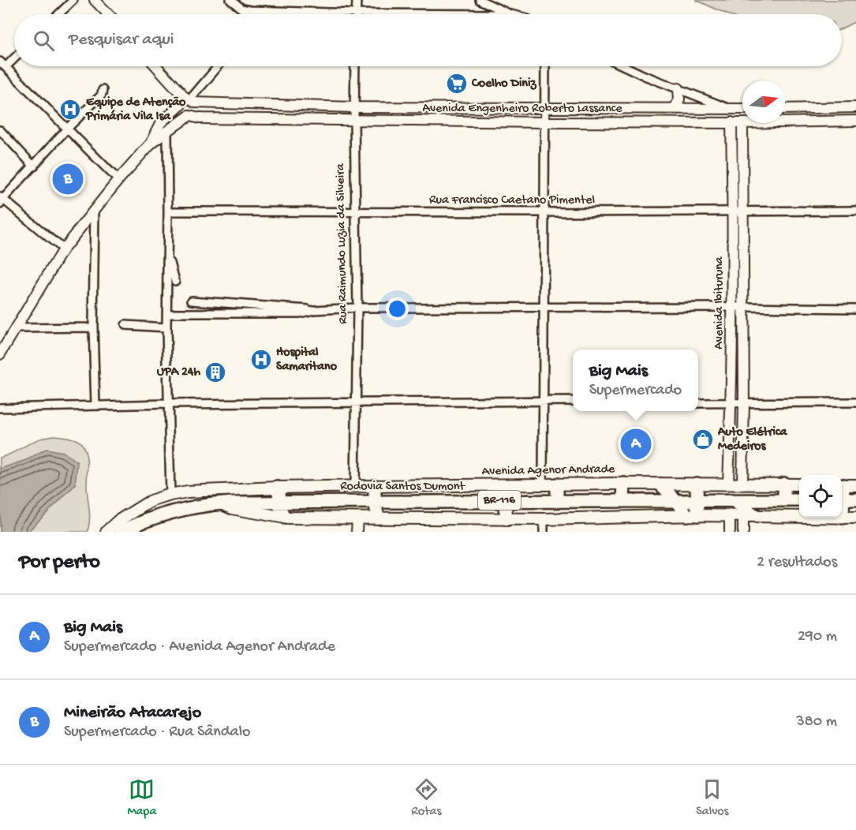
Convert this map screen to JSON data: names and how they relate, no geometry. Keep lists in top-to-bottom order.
{
  "streets": {
    "highway": ["Rodovia Santos Dumont", "BR-116"],
    "main road": ["Avenida Agenor Andrade"],
    "street": [
      "Avenida Engenheiro Roberto Lassance",
      "Rua Francisco Caetano Pimentel",
      "Rua Raimundo Luzia da Silveira",
      "Avenida Ibituruna"
    ]
  },
  "crossings": [
    ["Avenida Engenheiro Roberto Lassance", "Rua Raimundo Luzia da Silveira"],
    ["Avenida Engenheiro Roberto Lassance", "Avenida Ibituruna"],
    ["Rua Francisco Caetano Pimentel", "Rua Raimundo Luzia da Silveira"],
    ["Rua Francisco Caetano Pimentel", "Avenida Ibituruna"],
    ["Rua Raimundo Luzia da Silveira", "Avenida Agenor Andrade"],
    ["Avenida Ibituruna", "Avenida Agenor Andrade"]
  ],
  "places": {
    "supermarket": ["Coelho Diniz"],
    "hospital": ["Equipe de Atenção Primária Vila Isa", "Hospital Samaritano"],
    "building": ["UPA 24h"],
    "shop": ["Auto Elétrica Medeiros"]
  },
  "north": "right",
  "page": {
    "search": "Pesquisar aqui",
    "pins": ["B", "A"],
    "popup": ["Big Mais", "Supermercado"],
    "heading": ["Por perto", "2 resultados"],
    "list": [
      {
        "mark": "A",
        "name": "Big Mais",
        "note": "Supermercado · Avenida Agenor Andrade",
        "value": "290 m"
      },
      {
        "mark": "B",
        "name": "Mineirão Atacarejo",
        "note": "Supermercado · Rua Sândalo",
        "value": "380 m"
      }
    ],
    "nav": ["Mapa", "Rotas", "Salvos"]
  }
}
